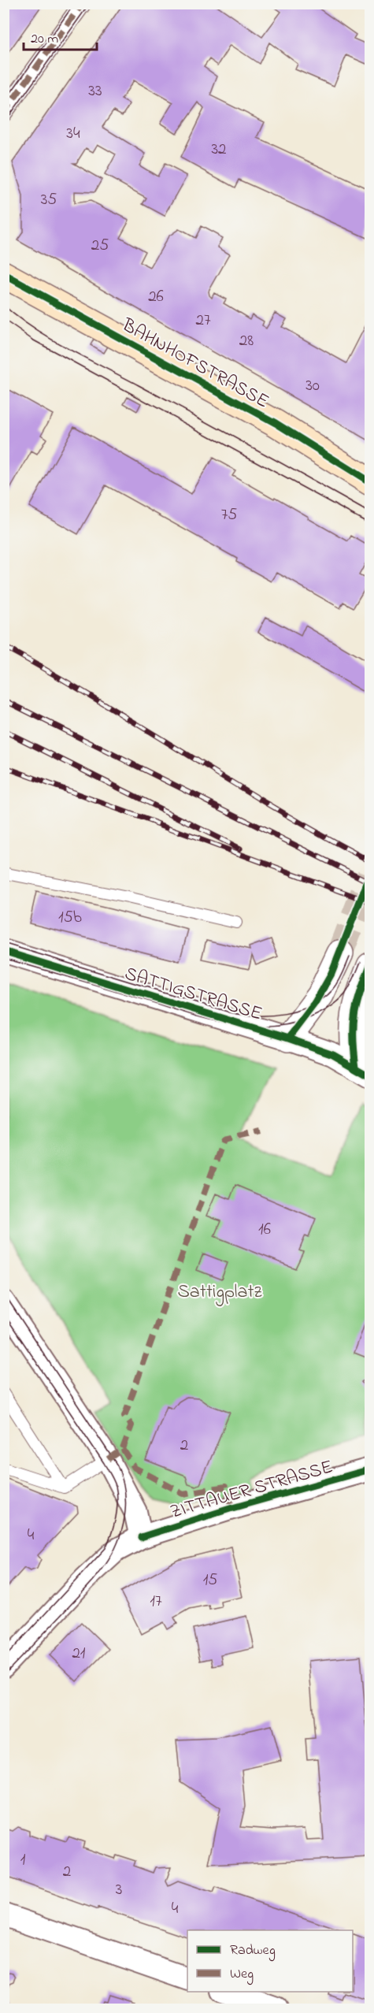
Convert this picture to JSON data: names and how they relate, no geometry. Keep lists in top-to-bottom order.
{
  "streets": {
    "main road": ["BAHNHOFSTRASSE"],
    "street": ["SATTIGSTRASSE", "ZITTAUER STRASSE"]
  },
  "parks": ["Sattigplatz"],
  "house_numbers": [
    "33",
    "34",
    "32",
    "35",
    "25",
    "26",
    "27",
    "28",
    "30",
    "75",
    "15b",
    "16",
    "2",
    "4",
    "15",
    "17",
    "21",
    "1",
    "2",
    "3",
    "4"
  ],
  "legend": ["Radweg", "Weg"],
  "scale_bar": "20 m"
}
